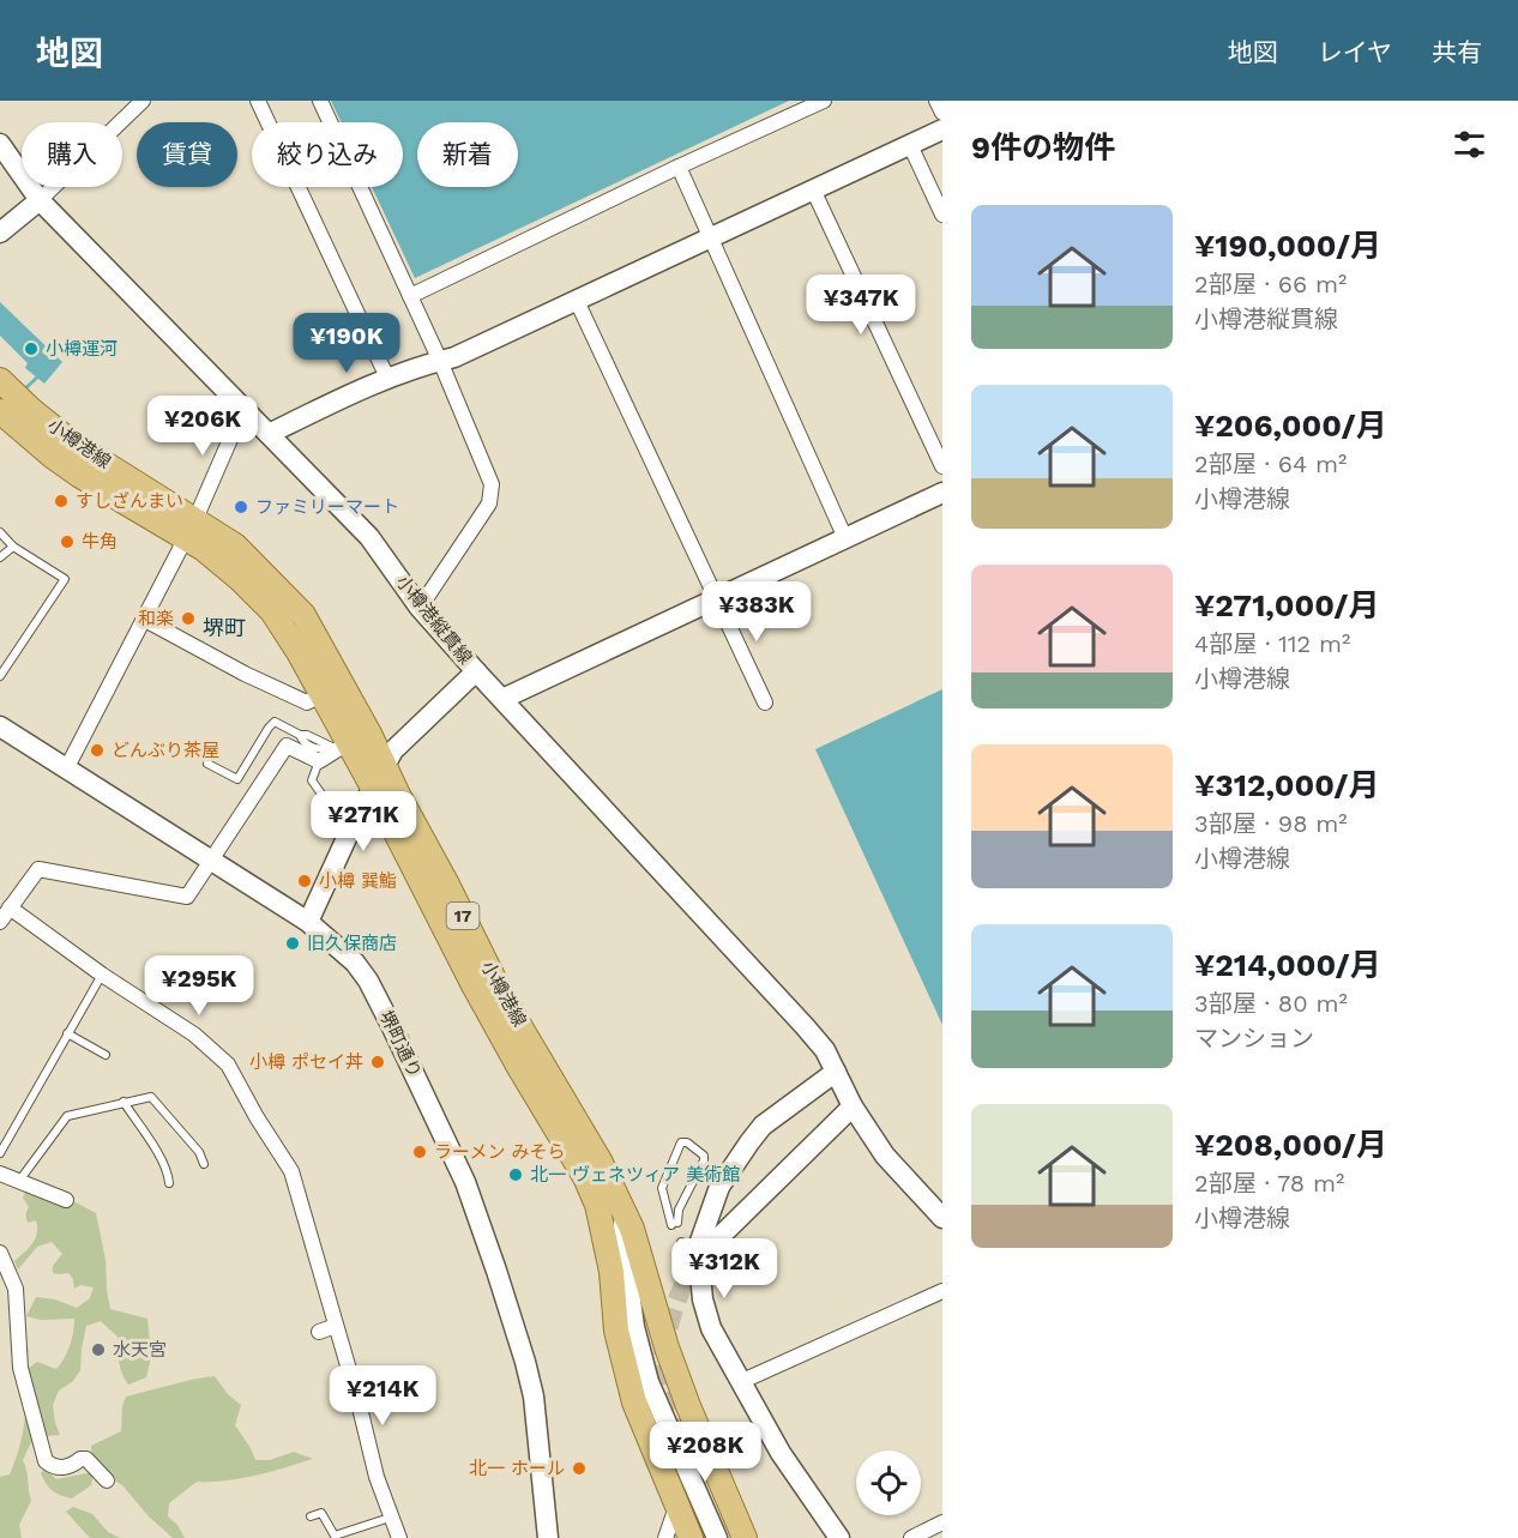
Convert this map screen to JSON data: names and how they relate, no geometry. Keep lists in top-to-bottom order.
{
  "streets": {
    "main road": ["小樽港線", "17"],
    "street": ["小樽港縦貫線", "堺町通り"]
  },
  "districts": ["堺町"],
  "places": [
    "小樽運河",
    "すしざんまい",
    "ファミリーマート",
    "牛角",
    "和楽",
    "どんぶり茶屋",
    "小樽 巽鮨",
    "旧久保商店",
    "小樽 ポセイ丼",
    "ラーメン みそら",
    "北一 ヴェネツィア 美術館",
    "水天宮",
    "北一 ホール"
  ],
  "page": {
    "header": "地図",
    "nav": ["地図", "レイヤ", "共有"],
    "heading": "9件の物件",
    "chip": [
      "購入",
      "賃貸",
      "絞り込み",
      "新着"
    ],
    "list": [
      {
        "name": "¥190,000/月",
        "note": "2部屋 · 66 m² · 小樽港縦貫線"
      },
      {
        "name": "¥206,000/月",
        "note": "2部屋 · 64 m² · 小樽港線"
      },
      {
        "name": "¥271,000/月",
        "note": "4部屋 · 112 m² · 小樽港線"
      },
      {
        "name": "¥312,000/月",
        "note": "3部屋 · 98 m² · 小樽港線"
      },
      {
        "name": "¥214,000/月",
        "note": "3部屋 · 80 m² · マンション"
      },
      {
        "name": "¥208,000/月",
        "note": "2部屋 · 78 m² · 小樽港線"
      }
    ],
    "price": [
      "¥347K",
      "¥190K",
      "¥206K",
      "¥383K",
      "¥271K",
      "¥295K",
      "¥312K",
      "¥214K",
      "¥208K"
    ]
  }
}
